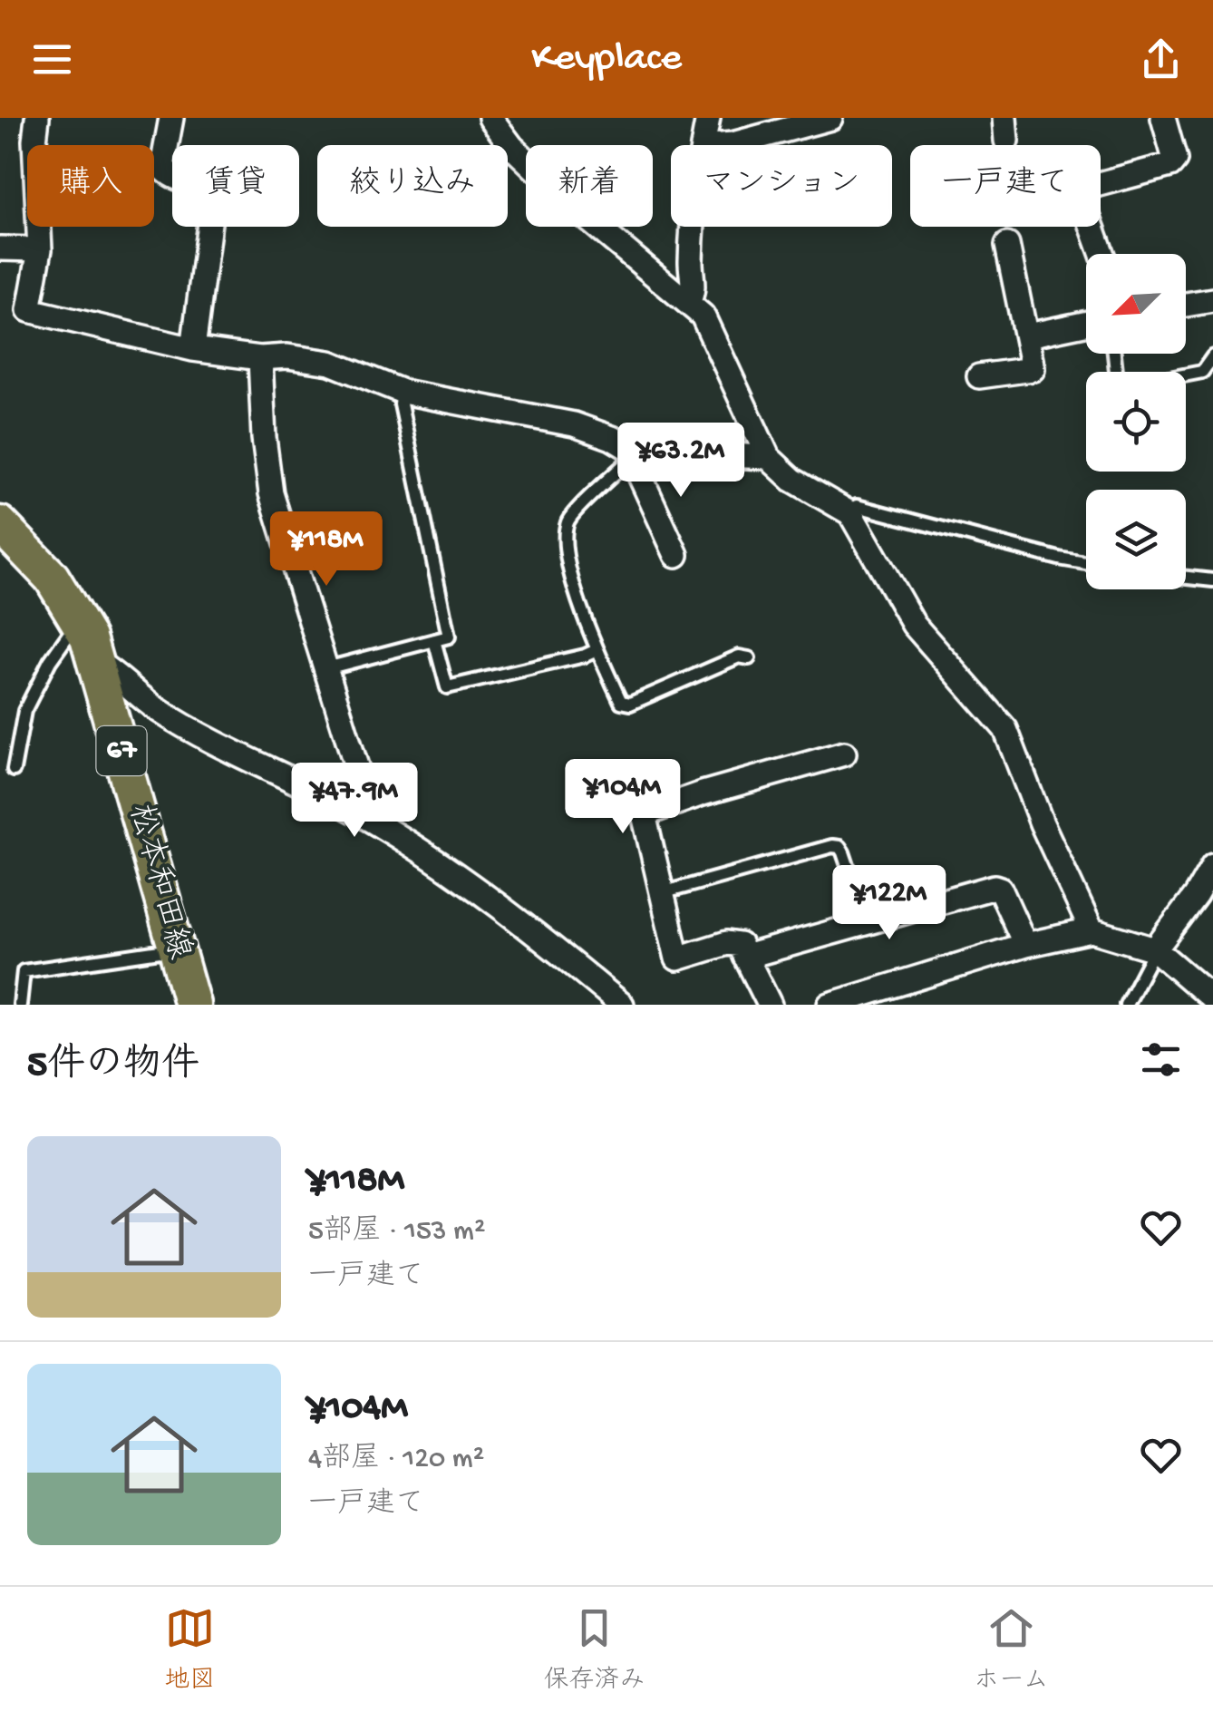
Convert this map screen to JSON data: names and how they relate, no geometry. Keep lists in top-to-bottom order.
{
  "streets": {
    "main road": ["67", "松本和田線"]
  },
  "north": "bottom left",
  "page": {
    "header": "Keyplace",
    "chip": [
      "購入",
      "賃貸",
      "絞り込み",
      "新着",
      "マンション",
      "一戸建て"
    ],
    "price": [
      "¥63.2M",
      "¥118M",
      "¥104M",
      "¥47.9M",
      "¥122M"
    ],
    "heading": "5件の物件",
    "list": [
      {
        "name": "¥118M",
        "note": "5部屋 · 153 m² · 一戸建て"
      },
      {
        "name": "¥104M",
        "note": "4部屋 · 120 m² · 一戸建て"
      }
    ],
    "tabs": ["地図", "保存済み", "ホーム"]
  }
}
